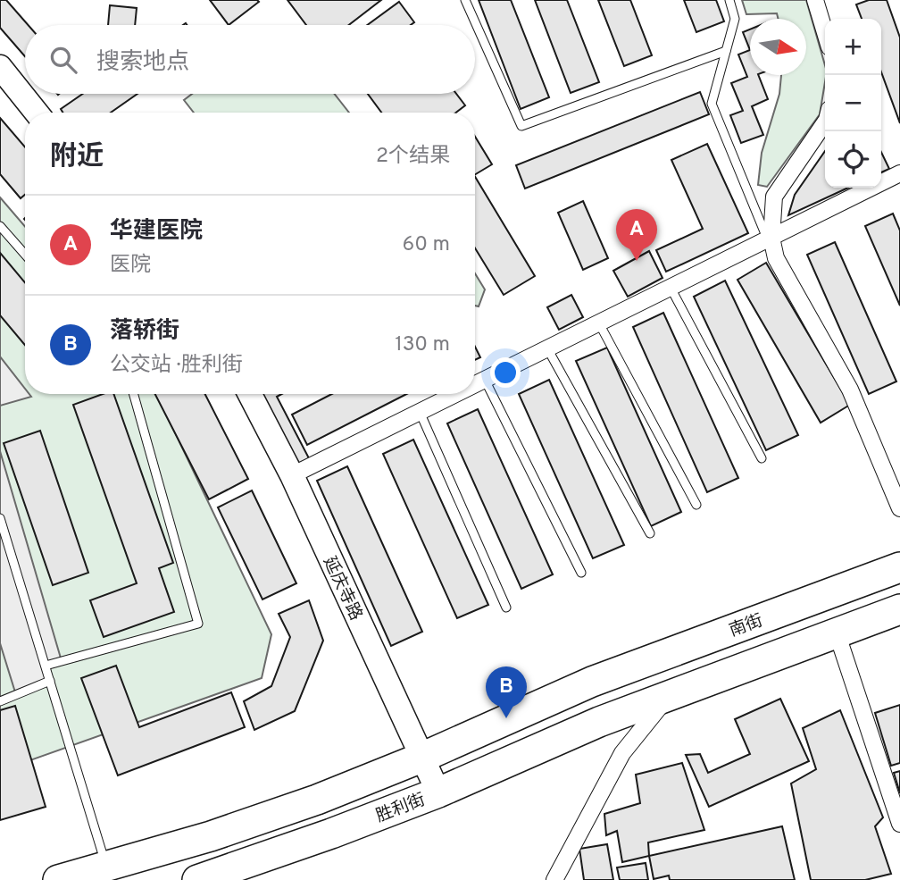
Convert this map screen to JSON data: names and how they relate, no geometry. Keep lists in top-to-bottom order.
{
  "streets": {
    "highway": ["南街", "胜利街"],
    "street": ["延庆寺路"]
  },
  "crossings": [
    ["延庆寺路", "南街"],
    ["延庆寺路", "胜利街"]
  ],
  "north": "right",
  "page": {
    "map_buttons": ["+", "−"],
    "search": "搜索地点",
    "heading": ["附近", "2个结果"],
    "list": [
      {
        "mark": "A",
        "name": "华建医院",
        "note": "医院",
        "value": "60 m"
      },
      {
        "mark": "B",
        "name": "落轿街",
        "note": "公交站 · 胜利街",
        "value": "130 m"
      }
    ],
    "pins": ["A", "B"]
  }
}
